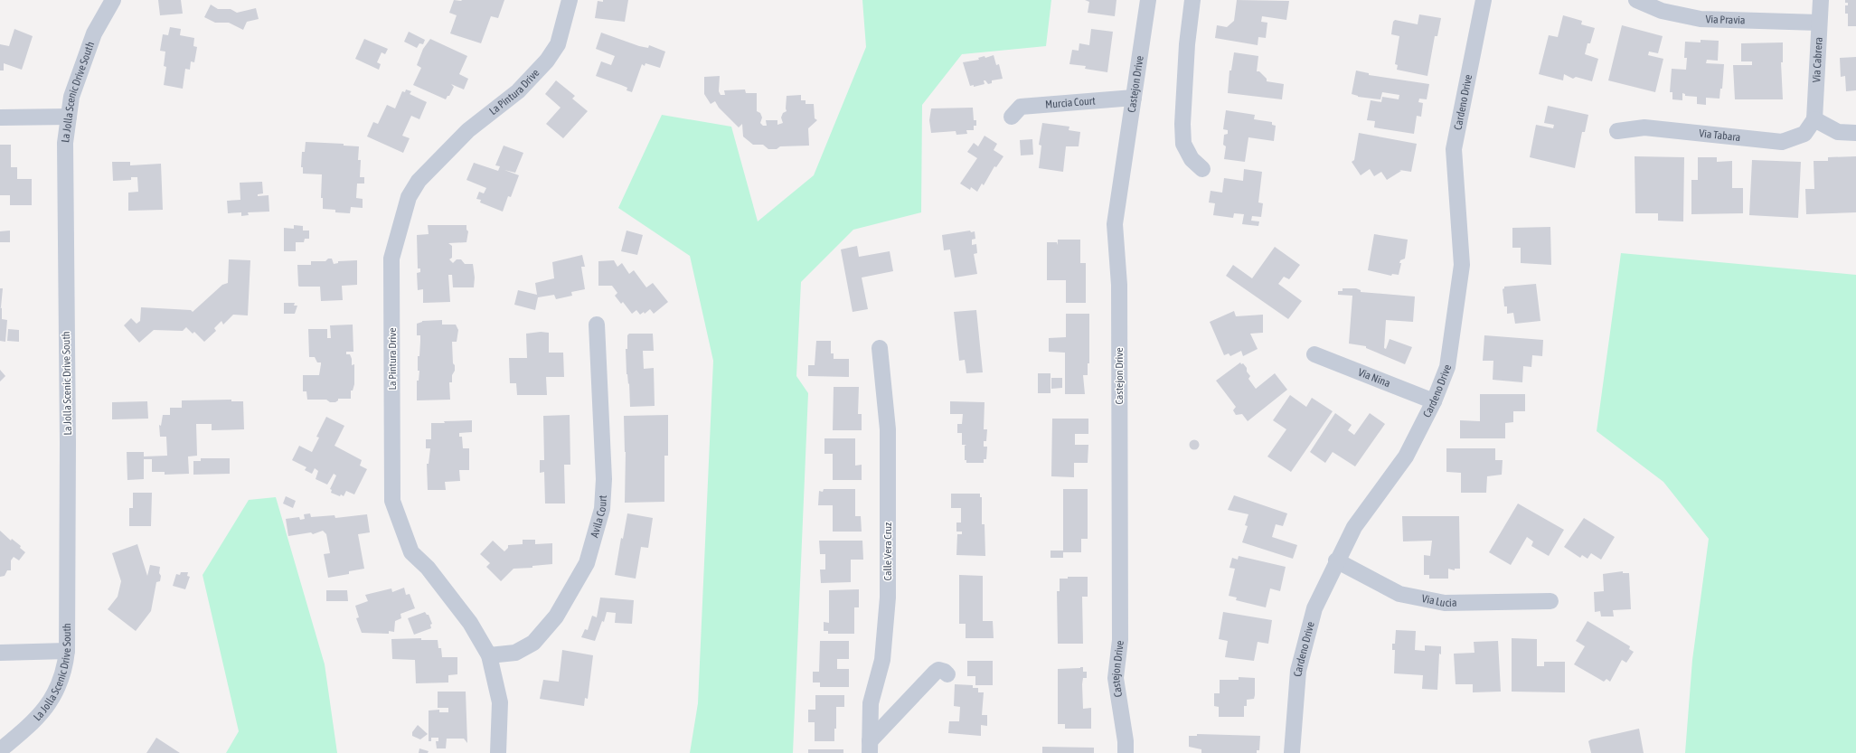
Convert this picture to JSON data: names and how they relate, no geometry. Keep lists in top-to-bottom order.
{
  "streets": {
    "street": [
      "Via Pravia",
      "Via Cabrera",
      "Castejon Drive",
      "La Pintura Drive",
      "La Jolla Scenic Drive South",
      "Cardeno Drive",
      "Murcia Court",
      "Via Tabara",
      "Via Nina",
      "Avila Court",
      "Calle Vera Cruz",
      "Via Lucia"
    ]
  },
  "crossings": [
    ["Via Pravia", "Via Cabrera"],
    ["Via Cabrera", "Via Tabara"],
    ["Castejon Drive", "Murcia Court"],
    ["La Pintura Drive", "Avila Court"],
    ["Cardeno Drive", "Via Nina"],
    ["Cardeno Drive", "Via Lucia"]
  ]
}
